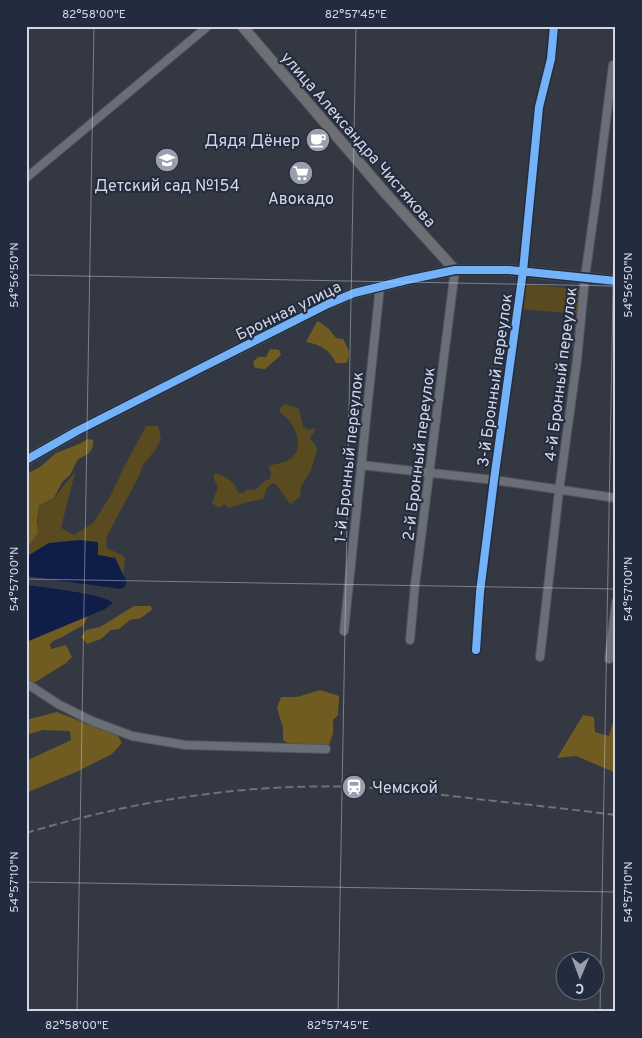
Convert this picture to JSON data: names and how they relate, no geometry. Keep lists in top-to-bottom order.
{
  "streets": {
    "street": [
      "улица Александра Чистякова",
      "Бронная улица",
      "4-й Бронный переулок",
      "3-й Бронный переулок",
      "2-й Бронный переулок",
      "1-й Бронный переулок"
    ]
  },
  "crossings": [
    ["улица Александра Чистякова", "Бронная улица"],
    ["улица Александра Чистякова", "2-й Бронный переулок"],
    ["Бронная улица", "4-й Бронный переулок"],
    ["Бронная улица", "3-й Бронный переулок"],
    ["Бронная улица", "2-й Бронный переулок"],
    ["Бронная улица", "1-й Бронный переулок"]
  ],
  "places": {
    "cafe": ["Дядя Дёнер"],
    "school or university": ["Детский сад №154"],
    "supermarket": ["Авокадо"],
    "station": ["Чемской"]
  },
  "north": "bottom",
  "coordinates": [
    "82°58'00\"E",
    "82°57'45\"E",
    "54°56'50\"N",
    "54°57'00\"N",
    "54°57'10\"N"
  ]
}
